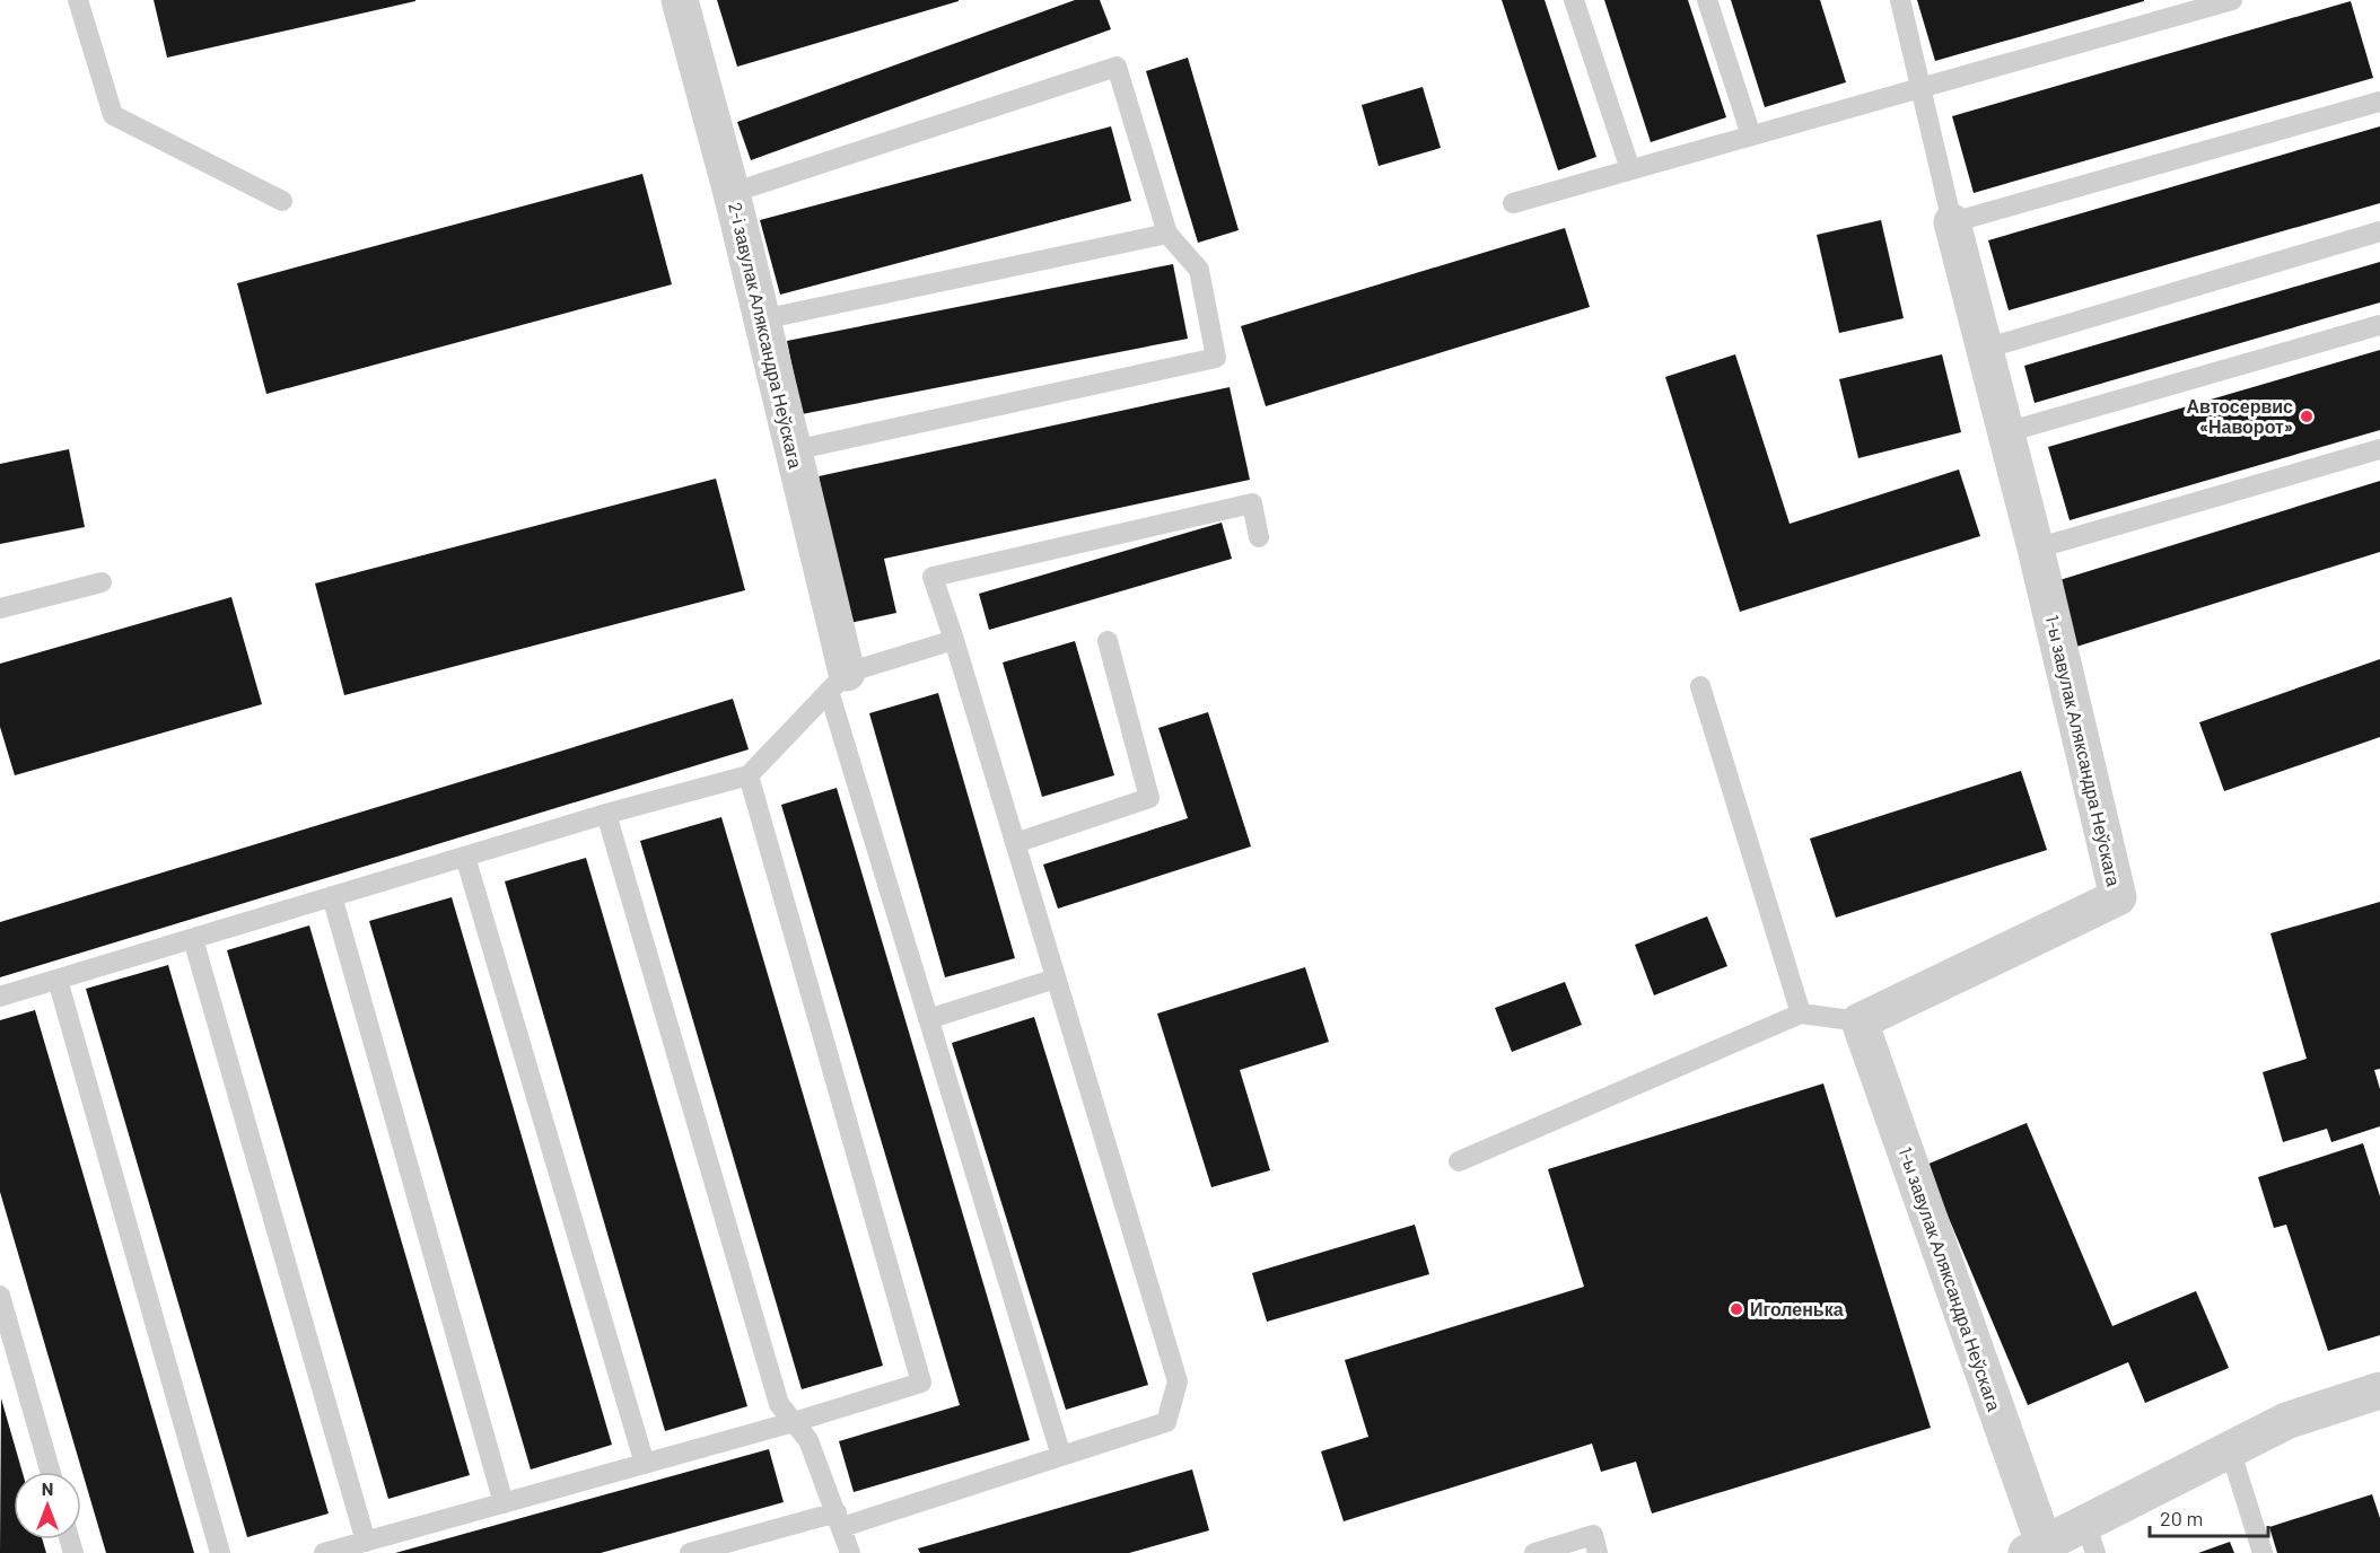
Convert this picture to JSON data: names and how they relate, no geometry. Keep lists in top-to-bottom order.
{
  "streets": {
    "street": ["2-і завулак Аляксандра Неўскага", "1-ы завулак Аляксандра Неўскага"]
  },
  "places": ["Автосервис «Наворот»", "Иголенька"],
  "scale_bar": "20 m",
  "north": "top"
}
